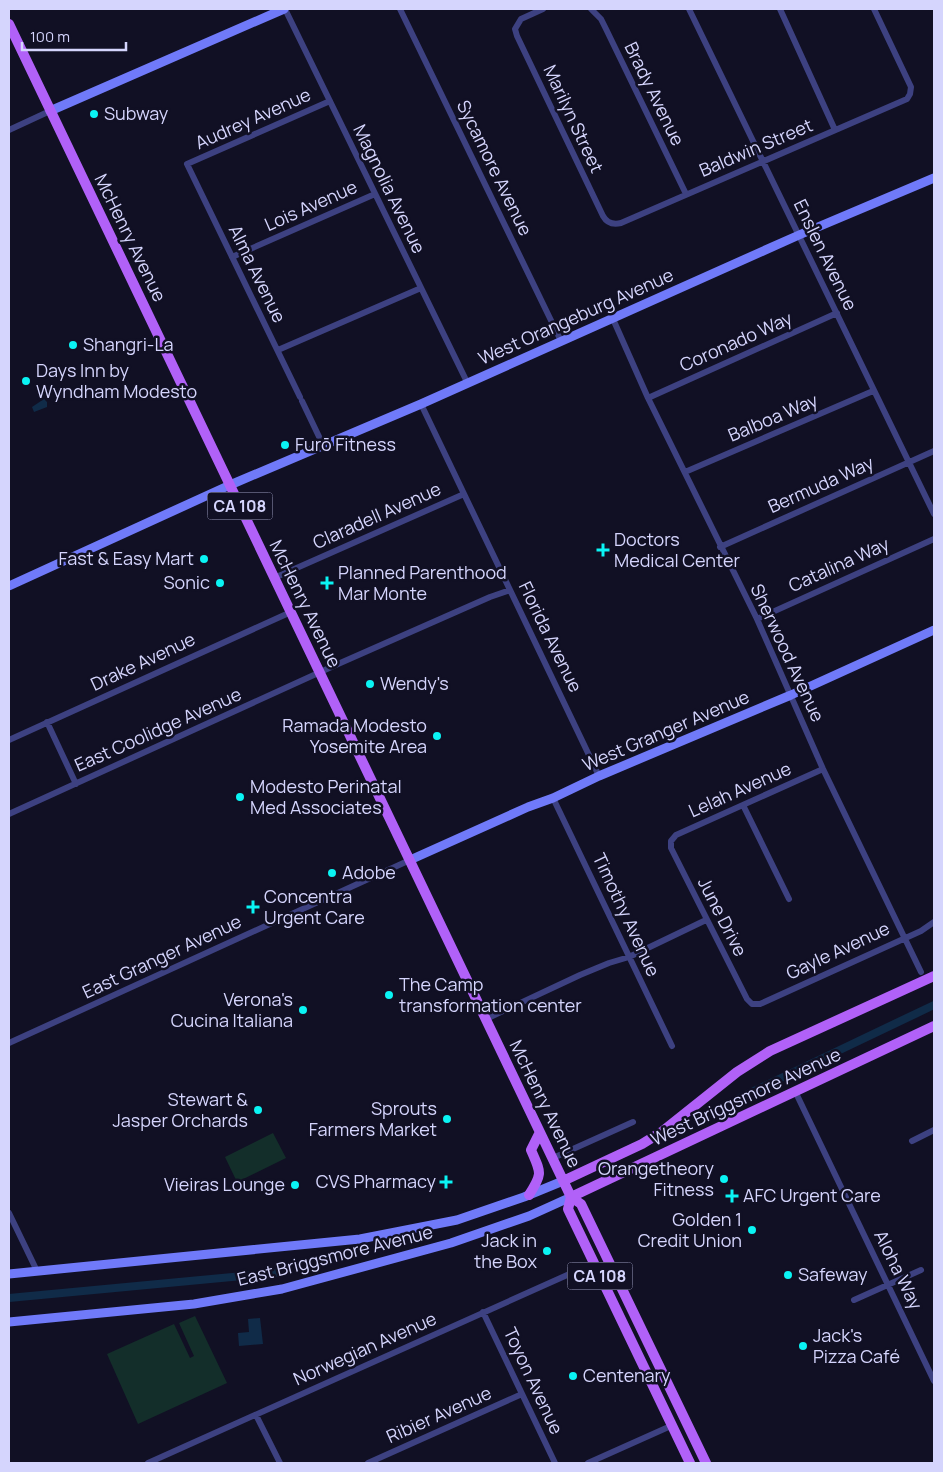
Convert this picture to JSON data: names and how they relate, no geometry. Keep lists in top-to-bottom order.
{
  "streets": {
    "main road": ["McHenry Avenue", "CA 108", "West Briggsmore Avenue"],
    "street": [
      "Brady Avenue",
      "Audrey Avenue",
      "Marilyn Street",
      "Baldwin Street",
      "Sycamore Avenue",
      "Magnolia Avenue",
      "Lois Avenue",
      "Enslen Avenue",
      "Alma Avenue",
      "West Orangeburg Avenue",
      "Coronado Way",
      "Balboa Way",
      "Bermuda Way",
      "Claradell Avenue",
      "Catalina Way",
      "Florida Avenue",
      "Sherwood Avenue",
      "Drake Avenue",
      "East Coolidge Avenue",
      "West Granger Avenue",
      "Lelah Avenue",
      "Timothy Avenue",
      "June Drive",
      "Gayle Avenue",
      "East Granger Avenue",
      "East Briggsmore Avenue",
      "Aloha Way",
      "Norwegian Avenue",
      "Toyon Avenue",
      "Ribier Avenue"
    ]
  },
  "crossings": [
    ["Brady Avenue", "Baldwin Street"],
    ["Audrey Avenue", "Magnolia Avenue"],
    ["Audrey Avenue", "Alma Avenue"],
    ["Marilyn Street", "Baldwin Street"],
    ["Baldwin Street", "Enslen Avenue"],
    ["Sycamore Avenue", "West Orangeburg Avenue"],
    ["Magnolia Avenue", "Lois Avenue"],
    ["Magnolia Avenue", "West Orangeburg Avenue"],
    ["Lois Avenue", "Alma Avenue"],
    ["McHenry Avenue", "West Orangeburg Avenue"],
    ["McHenry Avenue", "Claradell Avenue"],
    ["McHenry Avenue", "Drake Avenue"],
    ["McHenry Avenue", "East Coolidge Avenue"],
    ["McHenry Avenue", "West Granger Avenue"],
    ["McHenry Avenue", "East Granger Avenue"],
    ["McHenry Avenue", "West Briggsmore Avenue"],
    ["McHenry Avenue", "East Briggsmore Avenue"],
    ["McHenry Avenue", "Norwegian Avenue"],
    ["Enslen Avenue", "West Orangeburg Avenue"],
    ["Enslen Avenue", "Coronado Way"],
    ["Enslen Avenue", "Balboa Way"],
    ["Enslen Avenue", "Bermuda Way"],
    ["Alma Avenue", "West Orangeburg Avenue"],
    ["West Orangeburg Avenue", "Florida Avenue"],
    ["West Orangeburg Avenue", "Sherwood Avenue"],
    ["Coronado Way", "Sherwood Avenue"],
    ["Balboa Way", "Sherwood Avenue"],
    ["Bermuda Way", "Sherwood Avenue"],
    ["Claradell Avenue", "Florida Avenue"],
    ["Catalina Way", "Sherwood Avenue"],
    ["Florida Avenue", "East Coolidge Avenue"],
    ["Florida Avenue", "West Granger Avenue"],
    ["Sherwood Avenue", "West Granger Avenue"],
    ["Sherwood Avenue", "Lelah Avenue"],
    ["Sherwood Avenue", "Gayle Avenue"],
    ["West Granger Avenue", "Timothy Avenue"],
    ["West Granger Avenue", "East Granger Avenue"],
    ["Lelah Avenue", "June Drive"],
    ["June Drive", "Gayle Avenue"],
    ["West Briggsmore Avenue", "East Briggsmore Avenue"],
    ["West Briggsmore Avenue", "Aloha Way"],
    ["Norwegian Avenue", "Toyon Avenue"],
    ["Toyon Avenue", "Ribier Avenue"]
  ],
  "places": {
    "other": [
      "Subway",
      "Shangri-La",
      "Days Inn by Wyndham Modesto",
      "Furō Fitness",
      "Fast & Easy Mart",
      "Sonic",
      "Wendy's",
      "Ramada Modesto Yosemite Area",
      "Modesto Perinatal Med Associates",
      "Adobe",
      "The Camp transformation center",
      "Verona's Cucina Italiana",
      "Stewart & Jasper Orchards",
      "Sprouts Farmers Market",
      "Orangetheory Fitness",
      "Vieiras Lounge",
      "Golden 1 Credit Union",
      "Jack in the Box",
      "Safeway",
      "Jack's Pizza Café",
      "Centenary"
    ],
    "health": [
      "Doctors Medical Center",
      "Planned Parenthood Mar Monte",
      "Concentra Urgent Care",
      "CVS Pharmacy",
      "AFC Urgent Care"
    ]
  },
  "scale_bar": "100 m"
}
